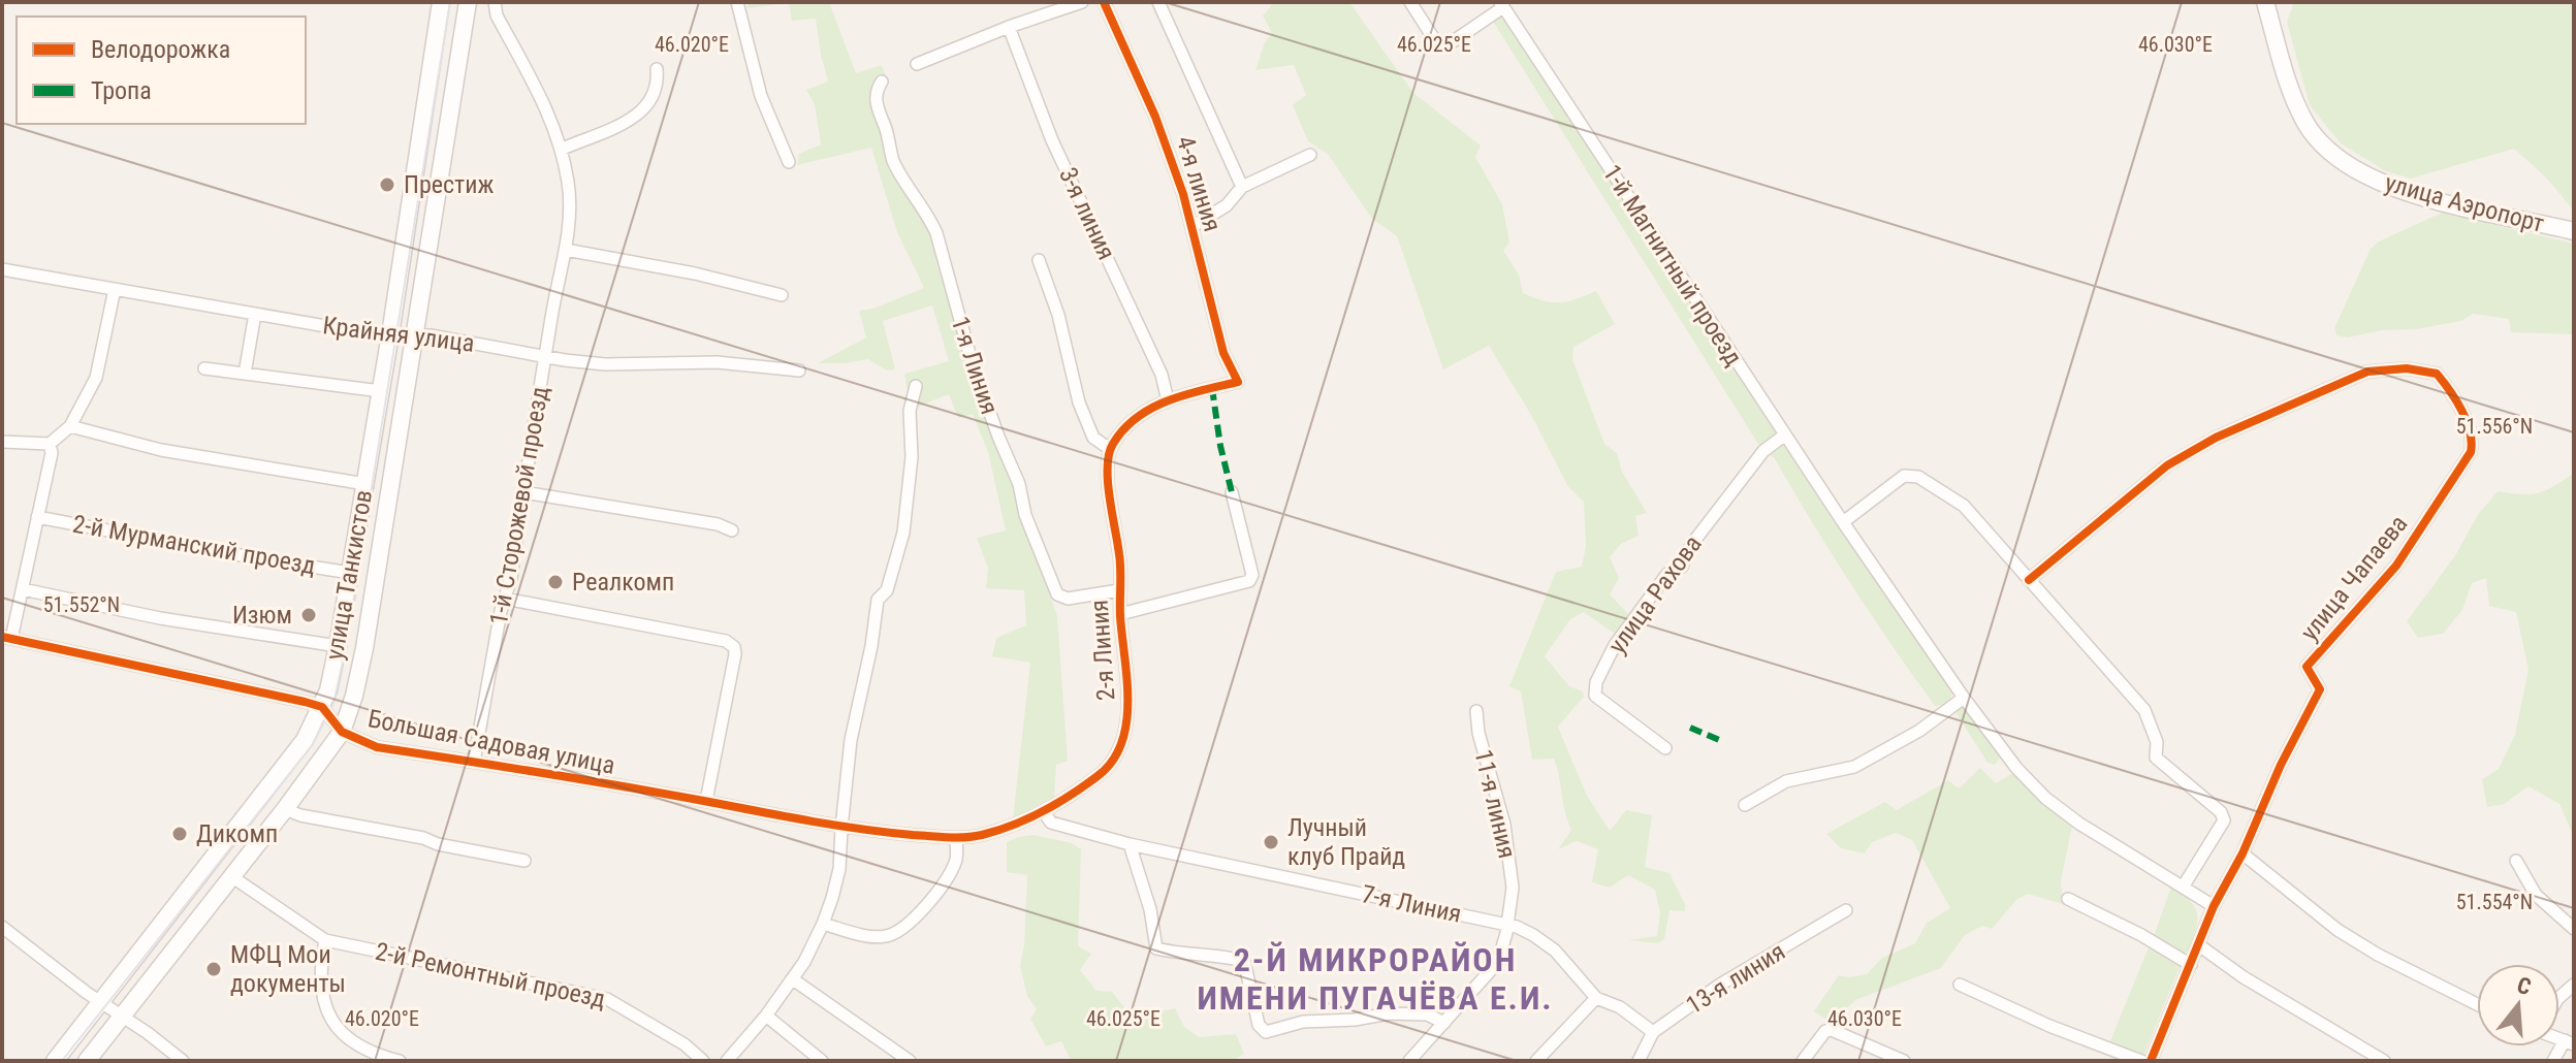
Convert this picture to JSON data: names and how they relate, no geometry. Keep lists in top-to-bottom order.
{
  "streets": {
    "main road": ["улица Аэропорт", "улица Танкистов"],
    "street": [
      "4-я линия",
      "3-я линия",
      "1-й Магнитный проезд",
      "Крайняя улица",
      "1-я Линия",
      "1-й Сторожевой проезд",
      "2-й Мурманский проезд",
      "улица Чапаева",
      "улица Рахова",
      "2-я Линия",
      "Большая Садовая улица",
      "11-я линия",
      "7-я Линия",
      "2-й Ремонтный проезд",
      "13-я линия"
    ]
  },
  "crossings": [
    ["4-я линия", "3-я линия"],
    ["1-й Магнитный проезд", "улица Чапаева"],
    ["1-й Магнитный проезд", "улица Рахова"],
    ["Крайняя улица", "1-й Сторожевой проезд"],
    ["Крайняя улица", "улица Танкистов"],
    ["1-я Линия", "2-я Линия"],
    ["1-й Сторожевой проезд", "Большая Садовая улица"],
    ["2-й Мурманский проезд", "улица Танкистов"],
    ["улица Танкистов", "Большая Садовая улица"],
    ["улица Танкистов", "2-й Ремонтный проезд"],
    ["2-я Линия", "Большая Садовая улица"],
    ["2-я Линия", "7-я Линия"],
    ["11-я линия", "7-я Линия"],
    ["7-я Линия", "13-я линия"]
  ],
  "districts": ["2-Й МИКРОРАЙОН ИМЕНИ ПУГАЧЁВА Е.И."],
  "places": [
    "Престиж",
    "Реалкомп",
    "Изюм",
    "Дикомп",
    "Лучный клуб Прайд",
    "МФЦ Мои документы"
  ],
  "legend": ["Велодорожка", "Тропа"],
  "north": "top",
  "coordinates": [
    "46.020°E",
    "46.025°E",
    "46.030°E",
    "51.556°N",
    "51.552°N",
    "51.554°N"
  ]
}
